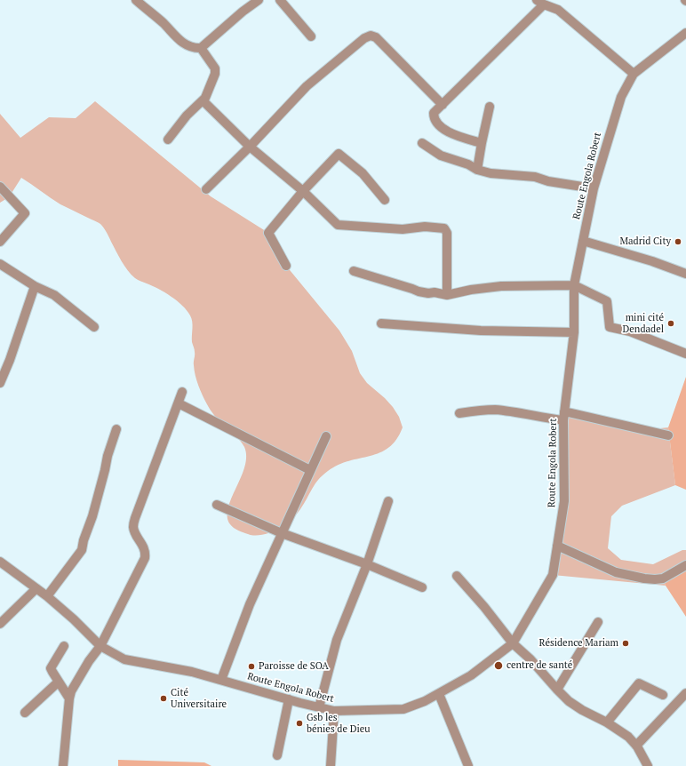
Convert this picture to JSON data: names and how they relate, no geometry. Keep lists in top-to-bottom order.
{
  "streets": {
    "street": ["Route Engola Robert"]
  },
  "places": [
    "Madrid City",
    "mini cité Dendadel",
    "Résidence Mariam",
    "centre de santé",
    "Paroisse de SOA",
    "Cité Universitaire",
    "Gsb les bénies de Dieu"
  ]
}
